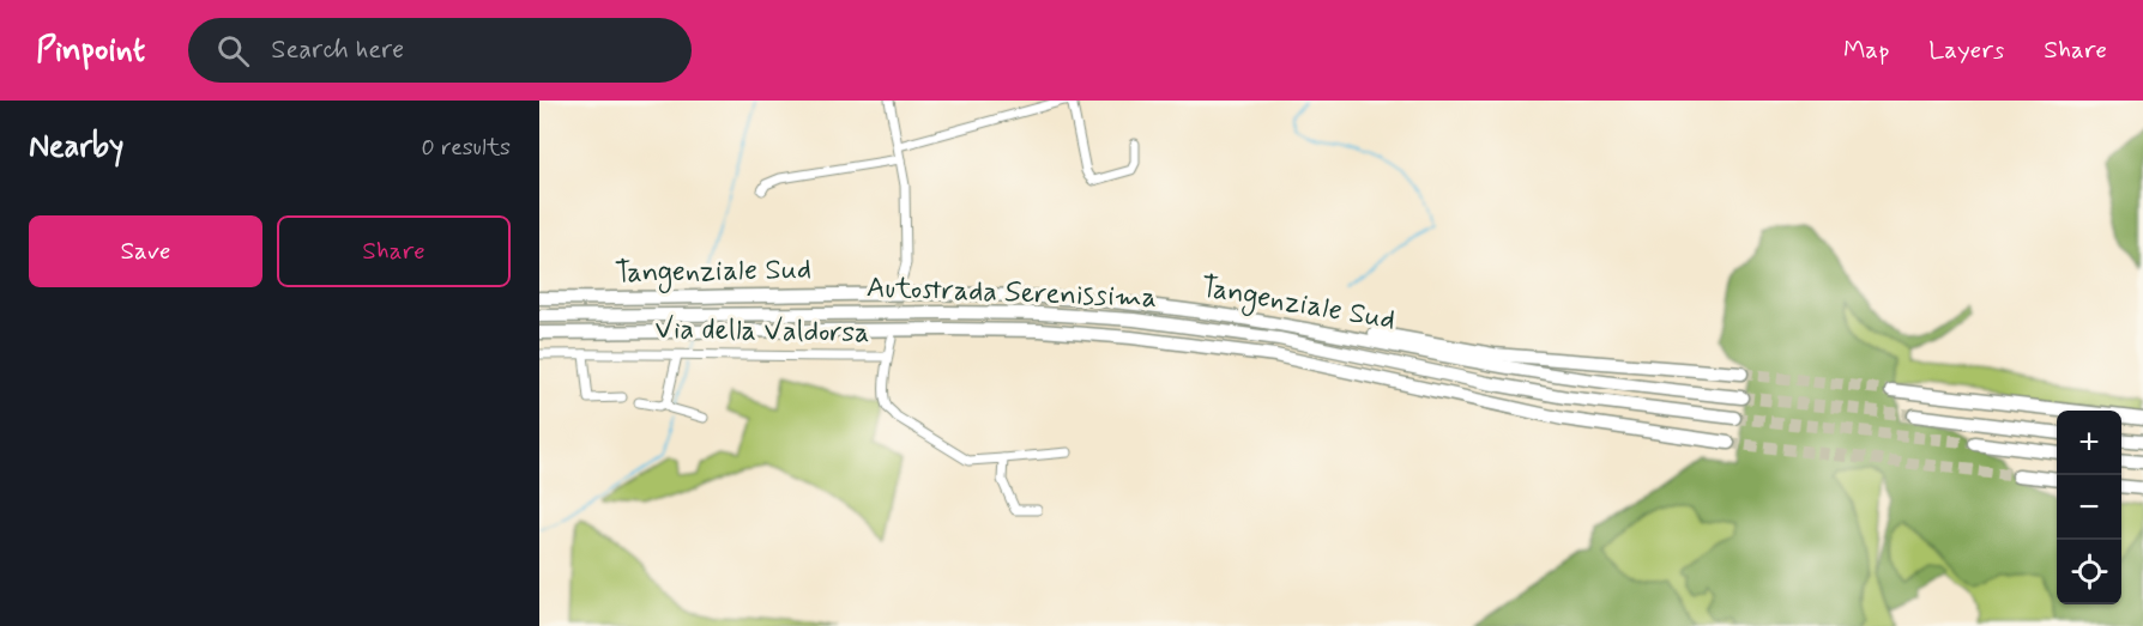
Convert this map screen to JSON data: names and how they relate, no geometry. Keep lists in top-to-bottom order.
{
  "streets": {
    "highway": ["Tangenziale Sud", "Autostrada Serenissima"],
    "street": ["Via della Valdorsa"]
  },
  "page": {
    "header": "Pinpoint",
    "search": "Search here",
    "nav": ["Map", "Layers", "Share"],
    "heading": ["Nearby", "0 results"],
    "buttons": ["Save", "Share"],
    "map_buttons": ["+", "−"]
  }
}
